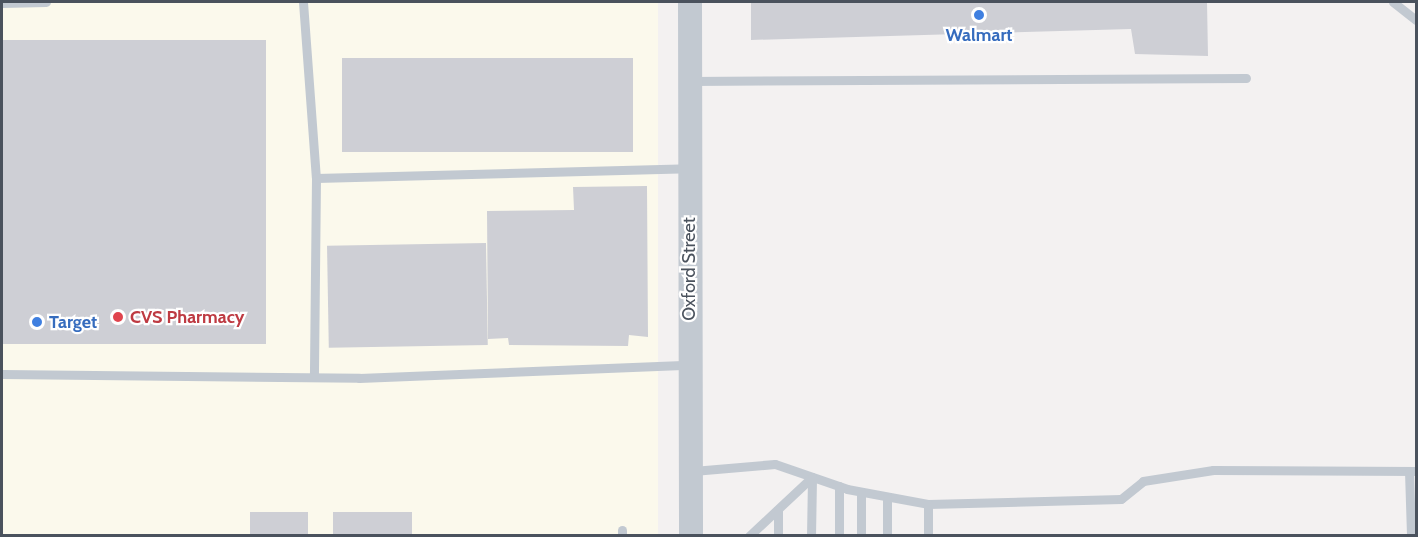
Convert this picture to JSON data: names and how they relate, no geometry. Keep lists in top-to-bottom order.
{
  "streets": {
    "street": ["Oxford Street"]
  },
  "places": ["Walmart", "CVS Pharmacy", "Target"]
}
